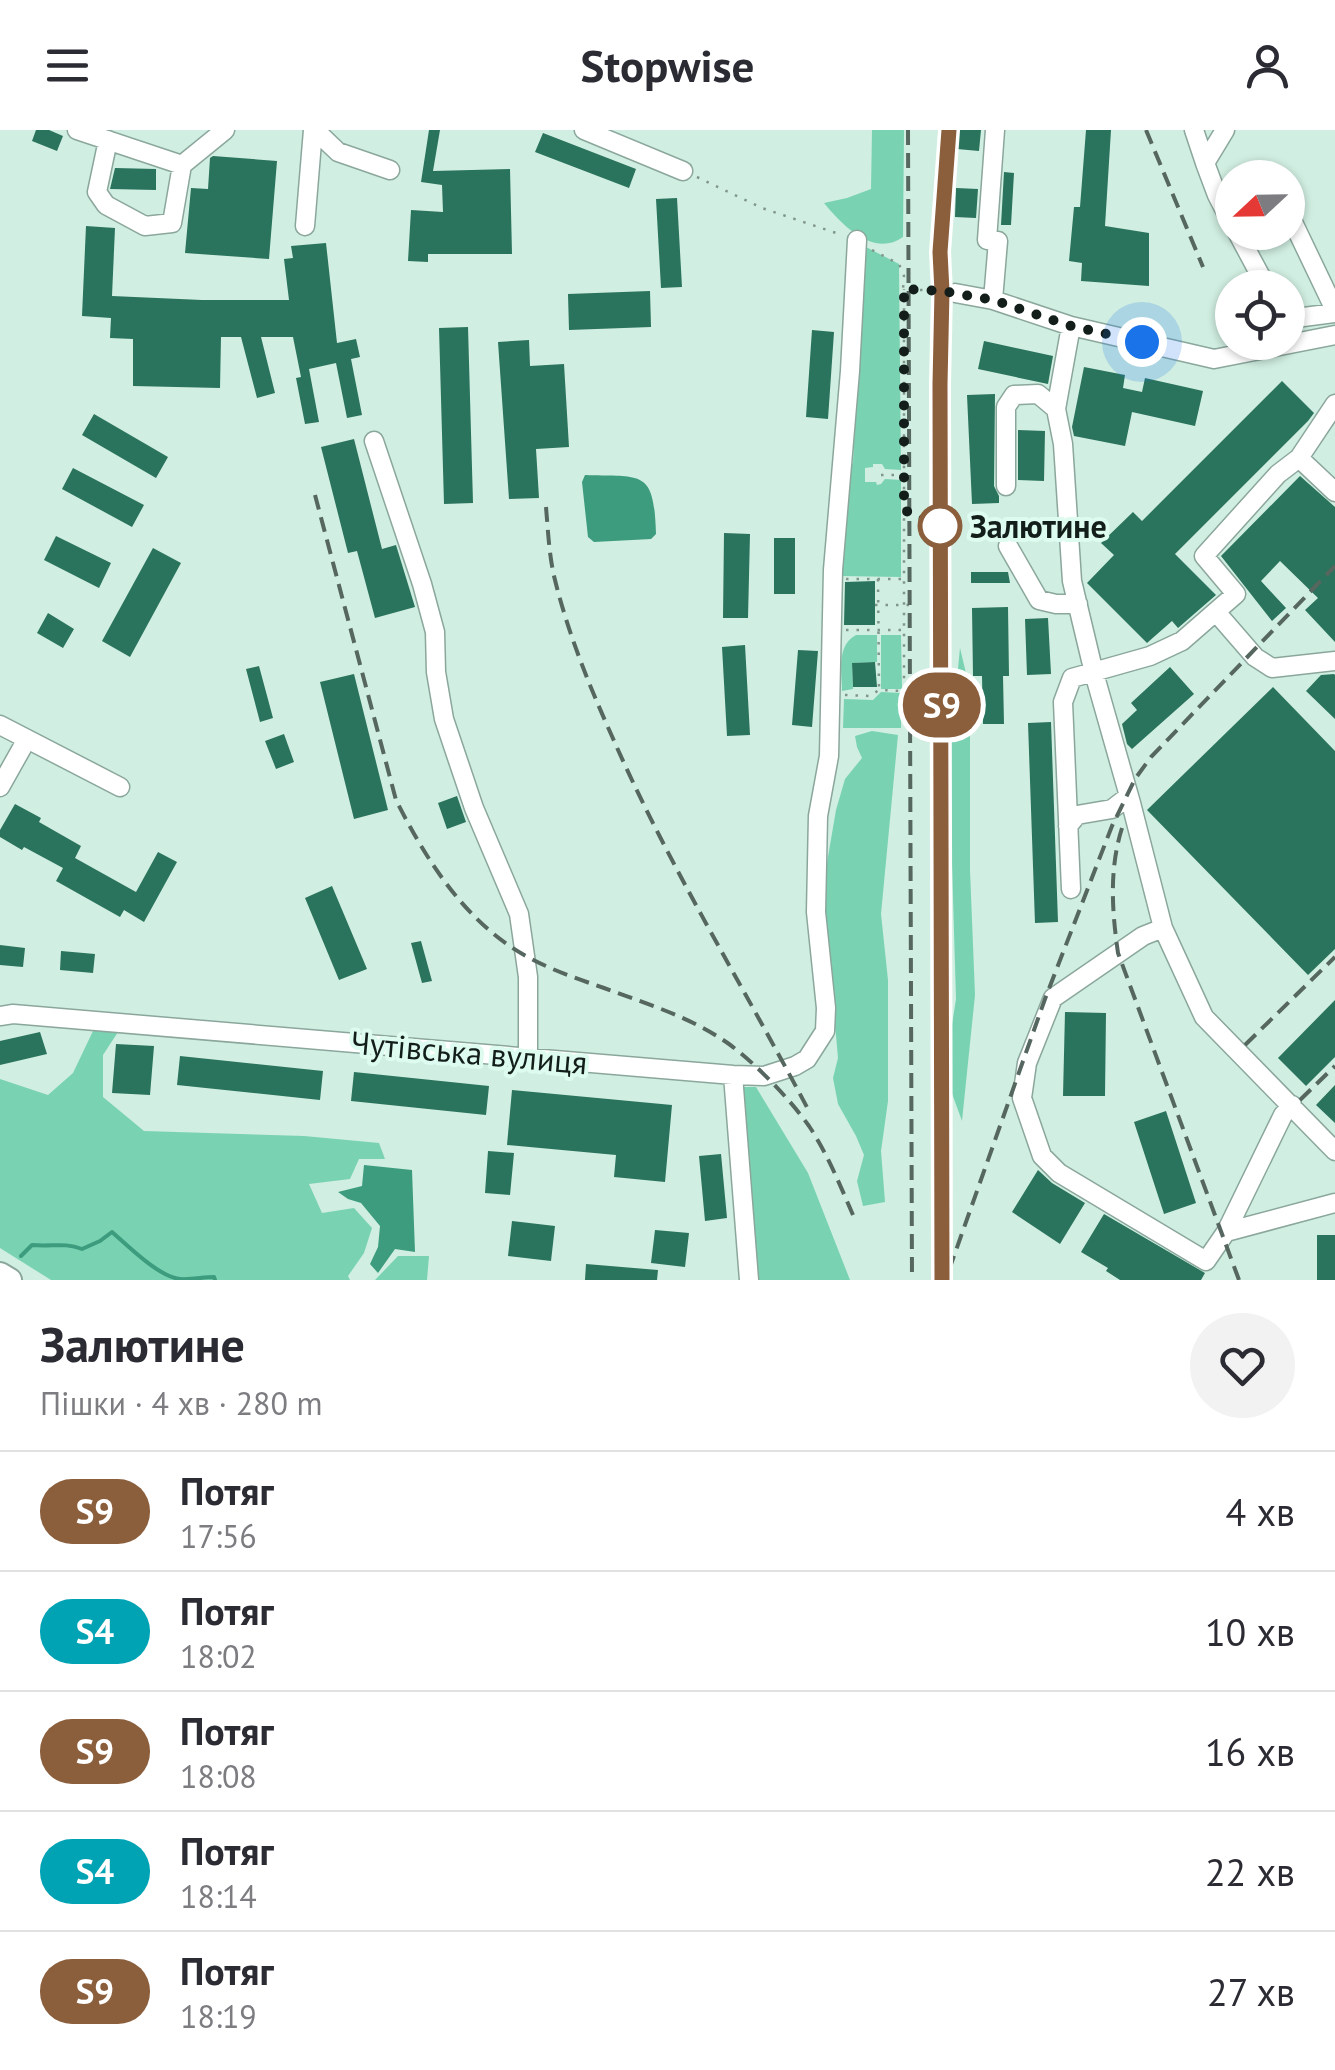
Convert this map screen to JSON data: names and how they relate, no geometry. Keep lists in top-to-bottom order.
{
  "streets": {
    "street": ["Чутівська вулиця"]
  },
  "places": ["Залютине"],
  "north": "left",
  "page": {
    "header": "Stopwise",
    "on_map": "S9",
    "heading": ["Залютине", "Пішки · 4 хв · 280 m"],
    "list": [
      {
        "mark": "S9",
        "name": "Потяг",
        "note": "17:56",
        "value": "4 хв"
      },
      {
        "mark": "S4",
        "name": "Потяг",
        "note": "18:02",
        "value": "10 хв"
      },
      {
        "mark": "S9",
        "name": "Потяг",
        "note": "18:08",
        "value": "16 хв"
      },
      {
        "mark": "S4",
        "name": "Потяг",
        "note": "18:14",
        "value": "22 хв"
      },
      {
        "mark": "S9",
        "name": "Потяг",
        "note": "18:19",
        "value": "27 хв"
      }
    ]
  }
}
